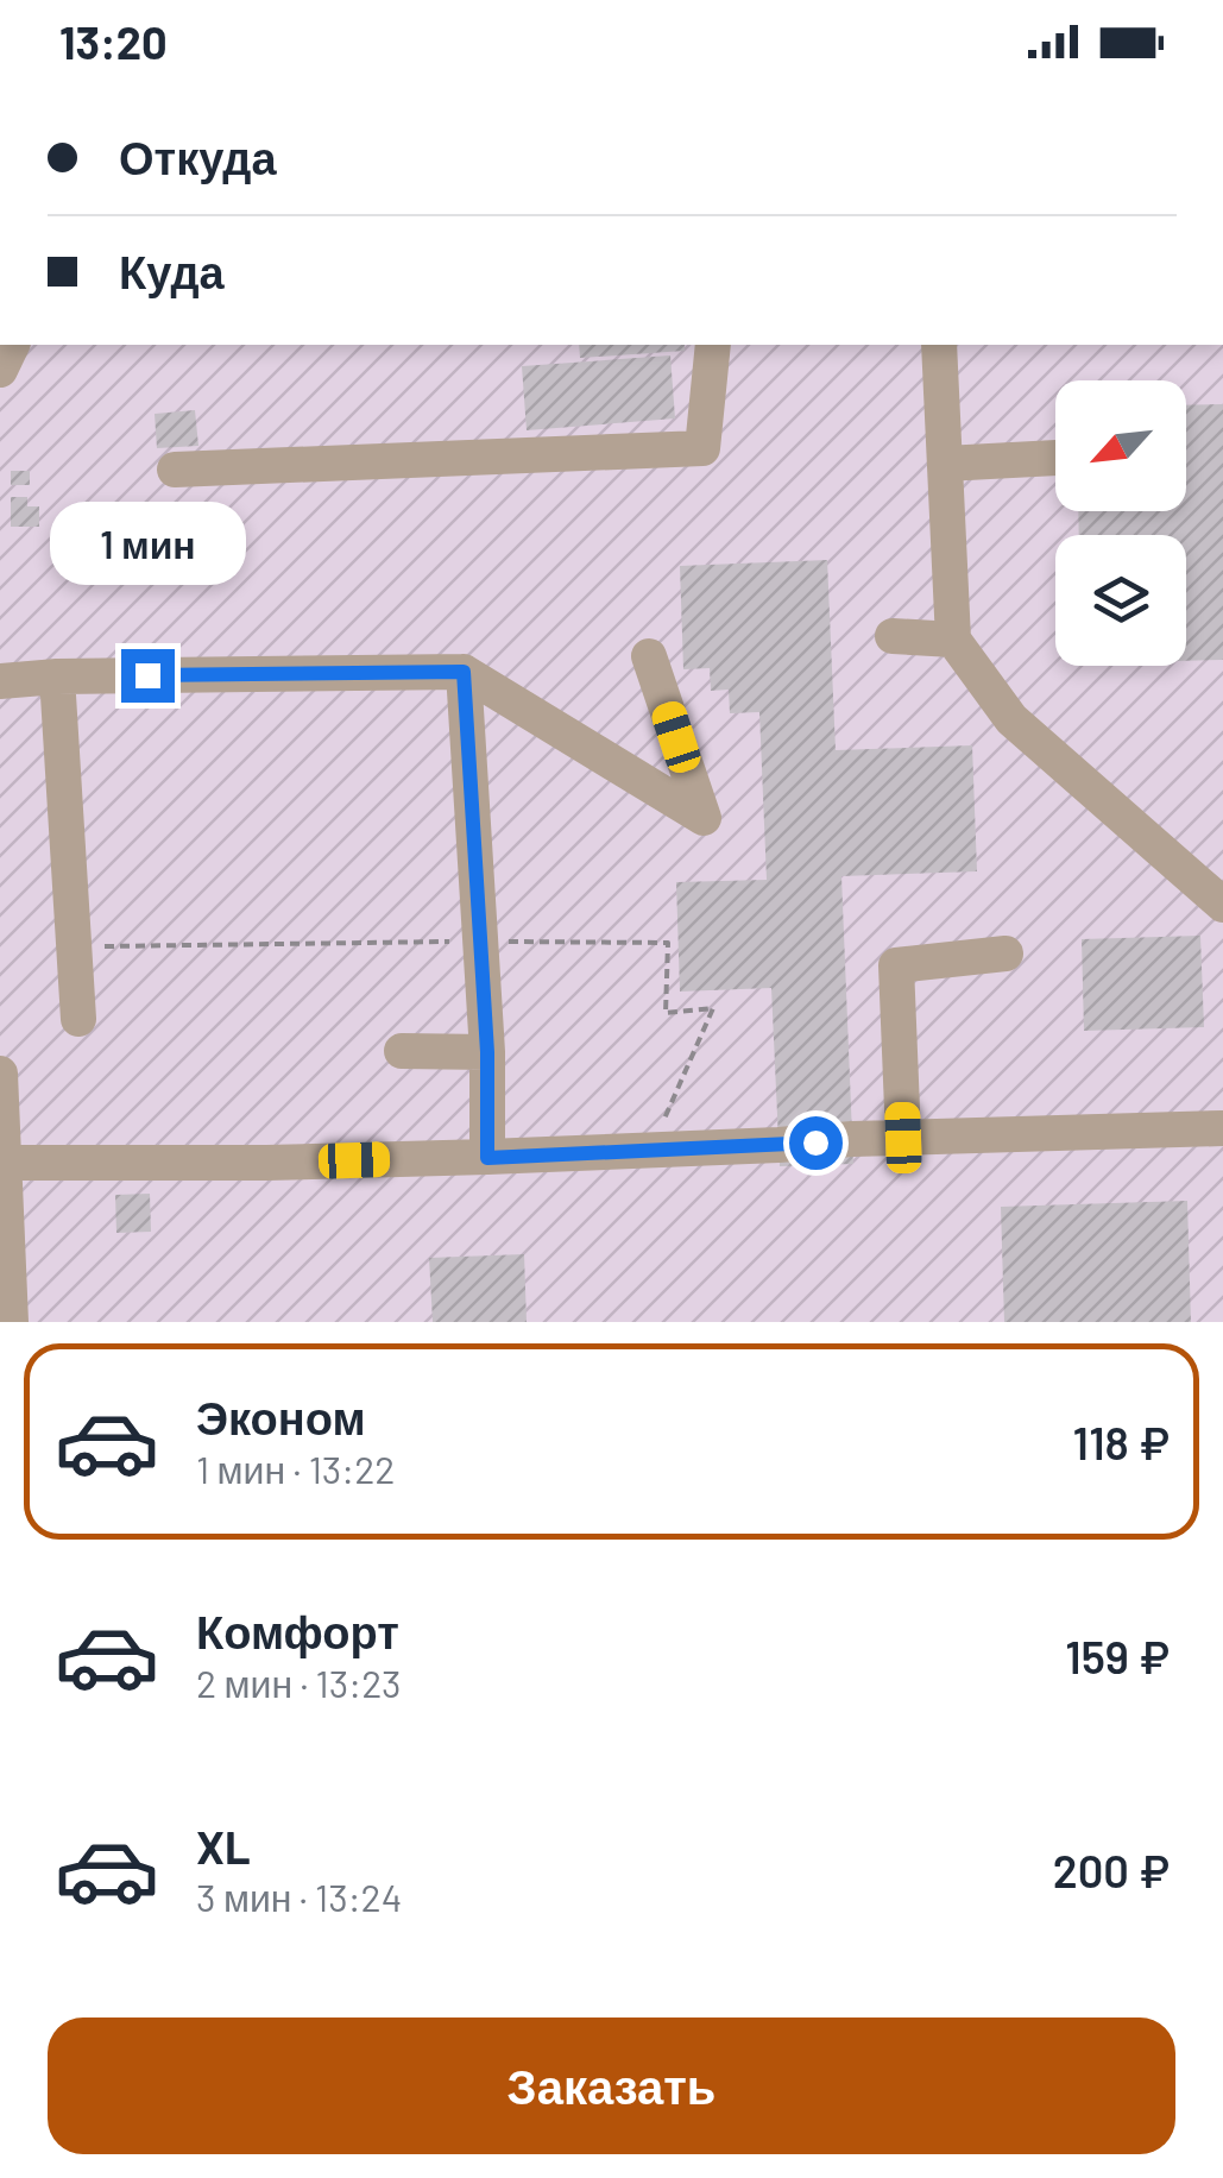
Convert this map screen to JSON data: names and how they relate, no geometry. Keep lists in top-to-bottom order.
{
  "north": "bottom left",
  "page": {
    "status": "13:20",
    "banner": ["Откуда", "Куда"],
    "bubble": "1 мин",
    "list": [
      {
        "name": "Эконом",
        "note": "1 мин · 13:22",
        "value": "118 ₽"
      },
      {
        "name": "Комфорт",
        "note": "2 мин · 13:23",
        "value": "159 ₽"
      },
      {
        "name": "XL",
        "note": "3 мин · 13:24",
        "value": "200 ₽"
      }
    ],
    "buttons": "Заказать"
  }
}
